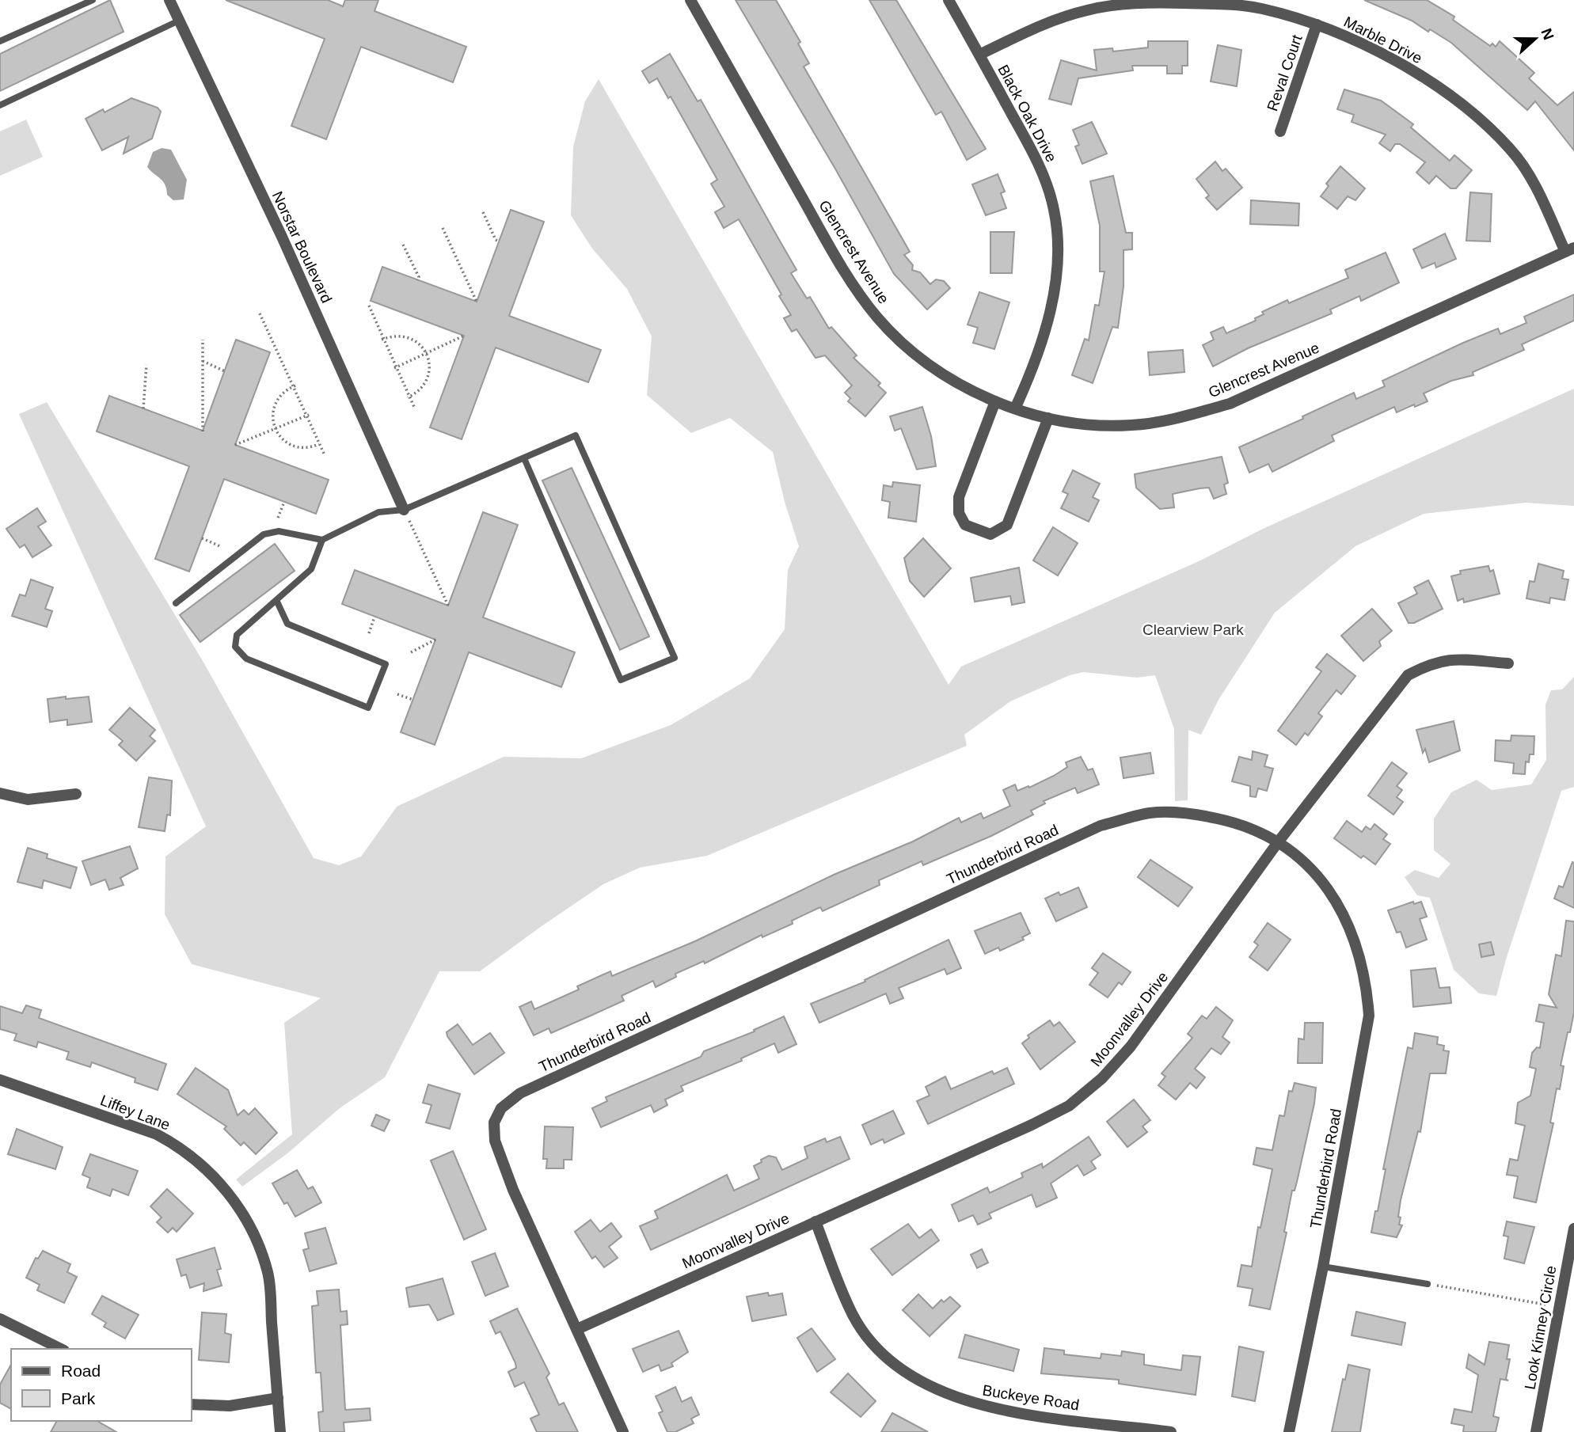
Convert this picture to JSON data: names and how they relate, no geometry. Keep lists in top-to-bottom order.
{
  "streets": {
    "street": [
      "Marble Drive",
      "Reval Court",
      "Black Oak Drive",
      "Norstar Boulevard",
      "Glencrest Avenue",
      "Thunderbird Road",
      "Moonvalley Drive",
      "Liffey Lane",
      "Look Kinney Circle",
      "Buckeye Road"
    ]
  },
  "crossings": [
    ["Marble Drive", "Reval Court"],
    ["Marble Drive", "Black Oak Drive"],
    ["Marble Drive", "Glencrest Avenue"],
    ["Black Oak Drive", "Glencrest Avenue"],
    ["Thunderbird Road", "Moonvalley Drive"],
    ["Moonvalley Drive", "Buckeye Road"]
  ],
  "parks": ["Clearview Park"],
  "legend": ["Road", "Park"],
  "north": "right"
}
